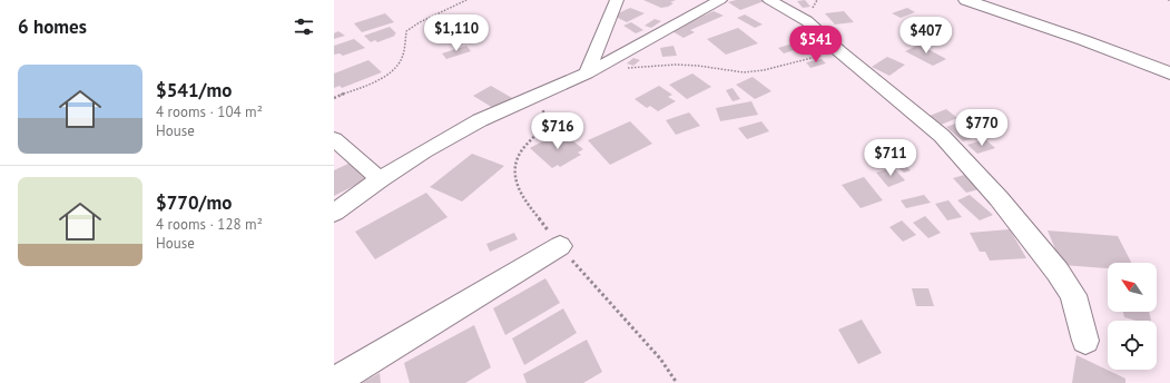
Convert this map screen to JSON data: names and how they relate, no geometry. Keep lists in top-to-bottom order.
{
  "north": "top left",
  "page": {
    "heading": "6 homes",
    "price": [
      "$1,110",
      "$407",
      "$541",
      "$770",
      "$716",
      "$711"
    ],
    "list": [
      {
        "name": "$541/mo",
        "note": "4 rooms · 104 m² · House"
      },
      {
        "name": "$770/mo",
        "note": "4 rooms · 128 m² · House"
      }
    ]
  }
}
